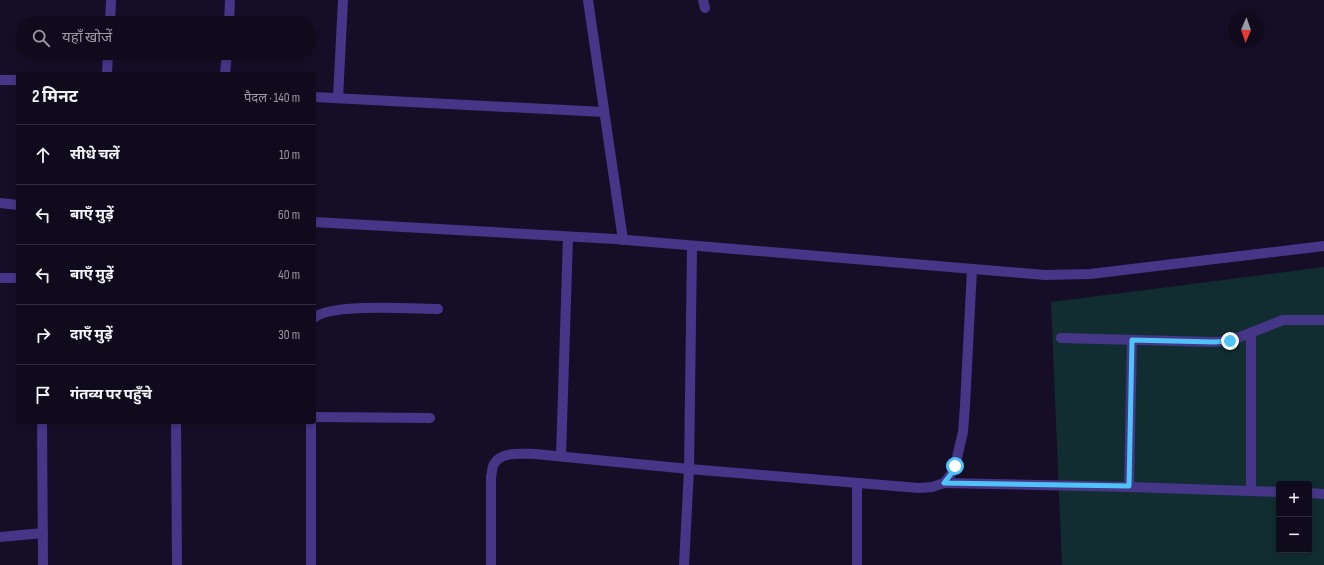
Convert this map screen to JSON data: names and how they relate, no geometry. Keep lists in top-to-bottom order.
{
  "north": "bottom",
  "page": {
    "search": "यहाँ खोजें",
    "heading": ["2 मिनट", "पैदल · 140 m"],
    "list": [
      ["सीधे चलें", "10 m"],
      ["बाएँ मुड़ें", "60 m"],
      ["बाएँ मुड़ें", "40 m"],
      ["दाएँ मुड़ें", "30 m"],
      "गंतव्य पर पहुँचे"
    ],
    "map_buttons": ["+", "−"]
  }
}
